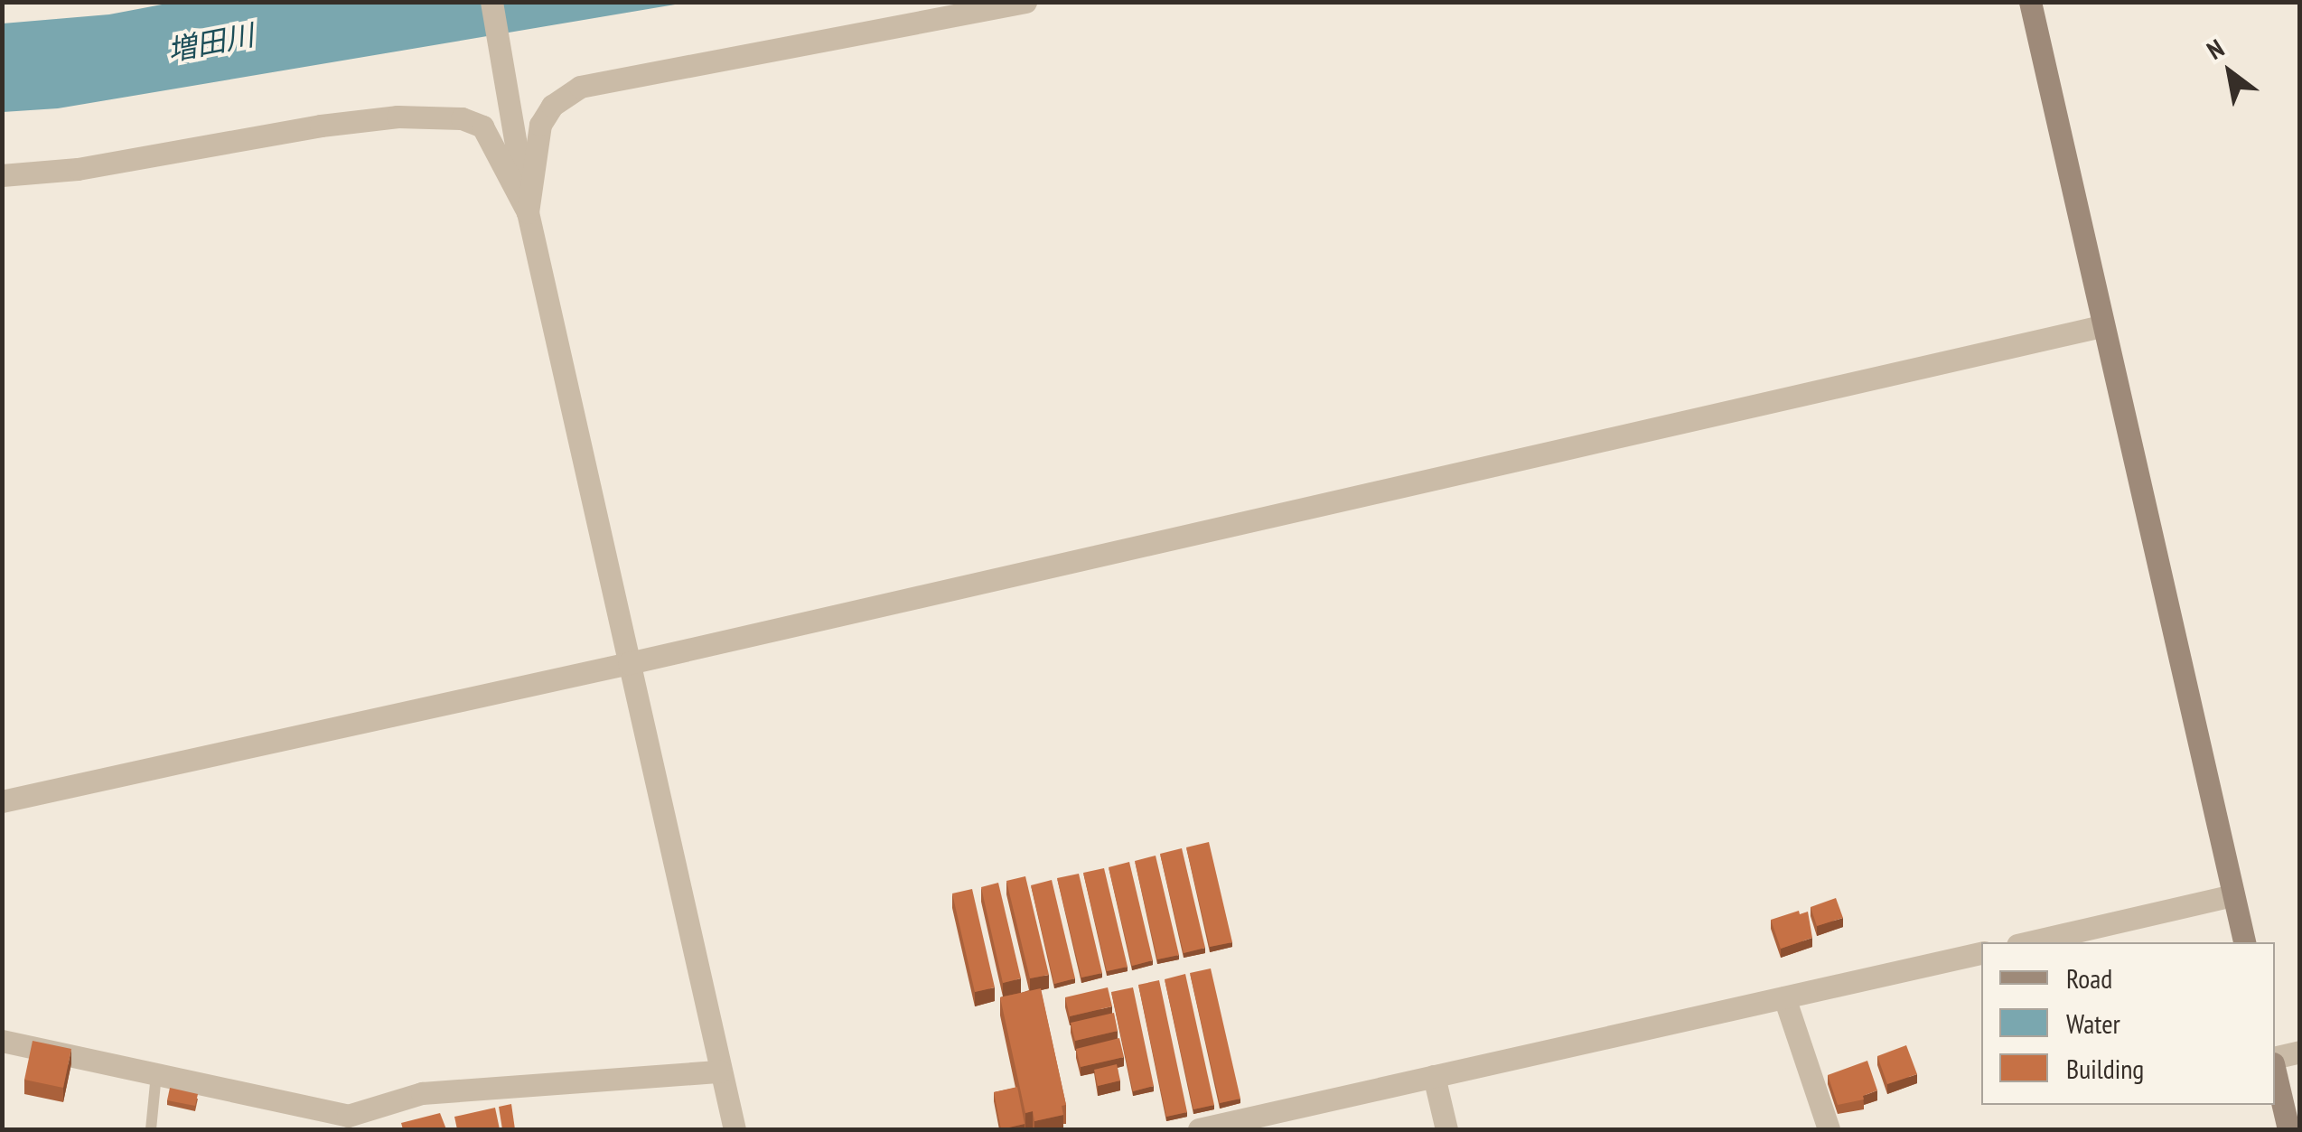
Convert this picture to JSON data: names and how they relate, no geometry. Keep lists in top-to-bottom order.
{
  "water": ["増田川"],
  "legend": ["Road", "Water", "Building"],
  "north": "top left"
}
